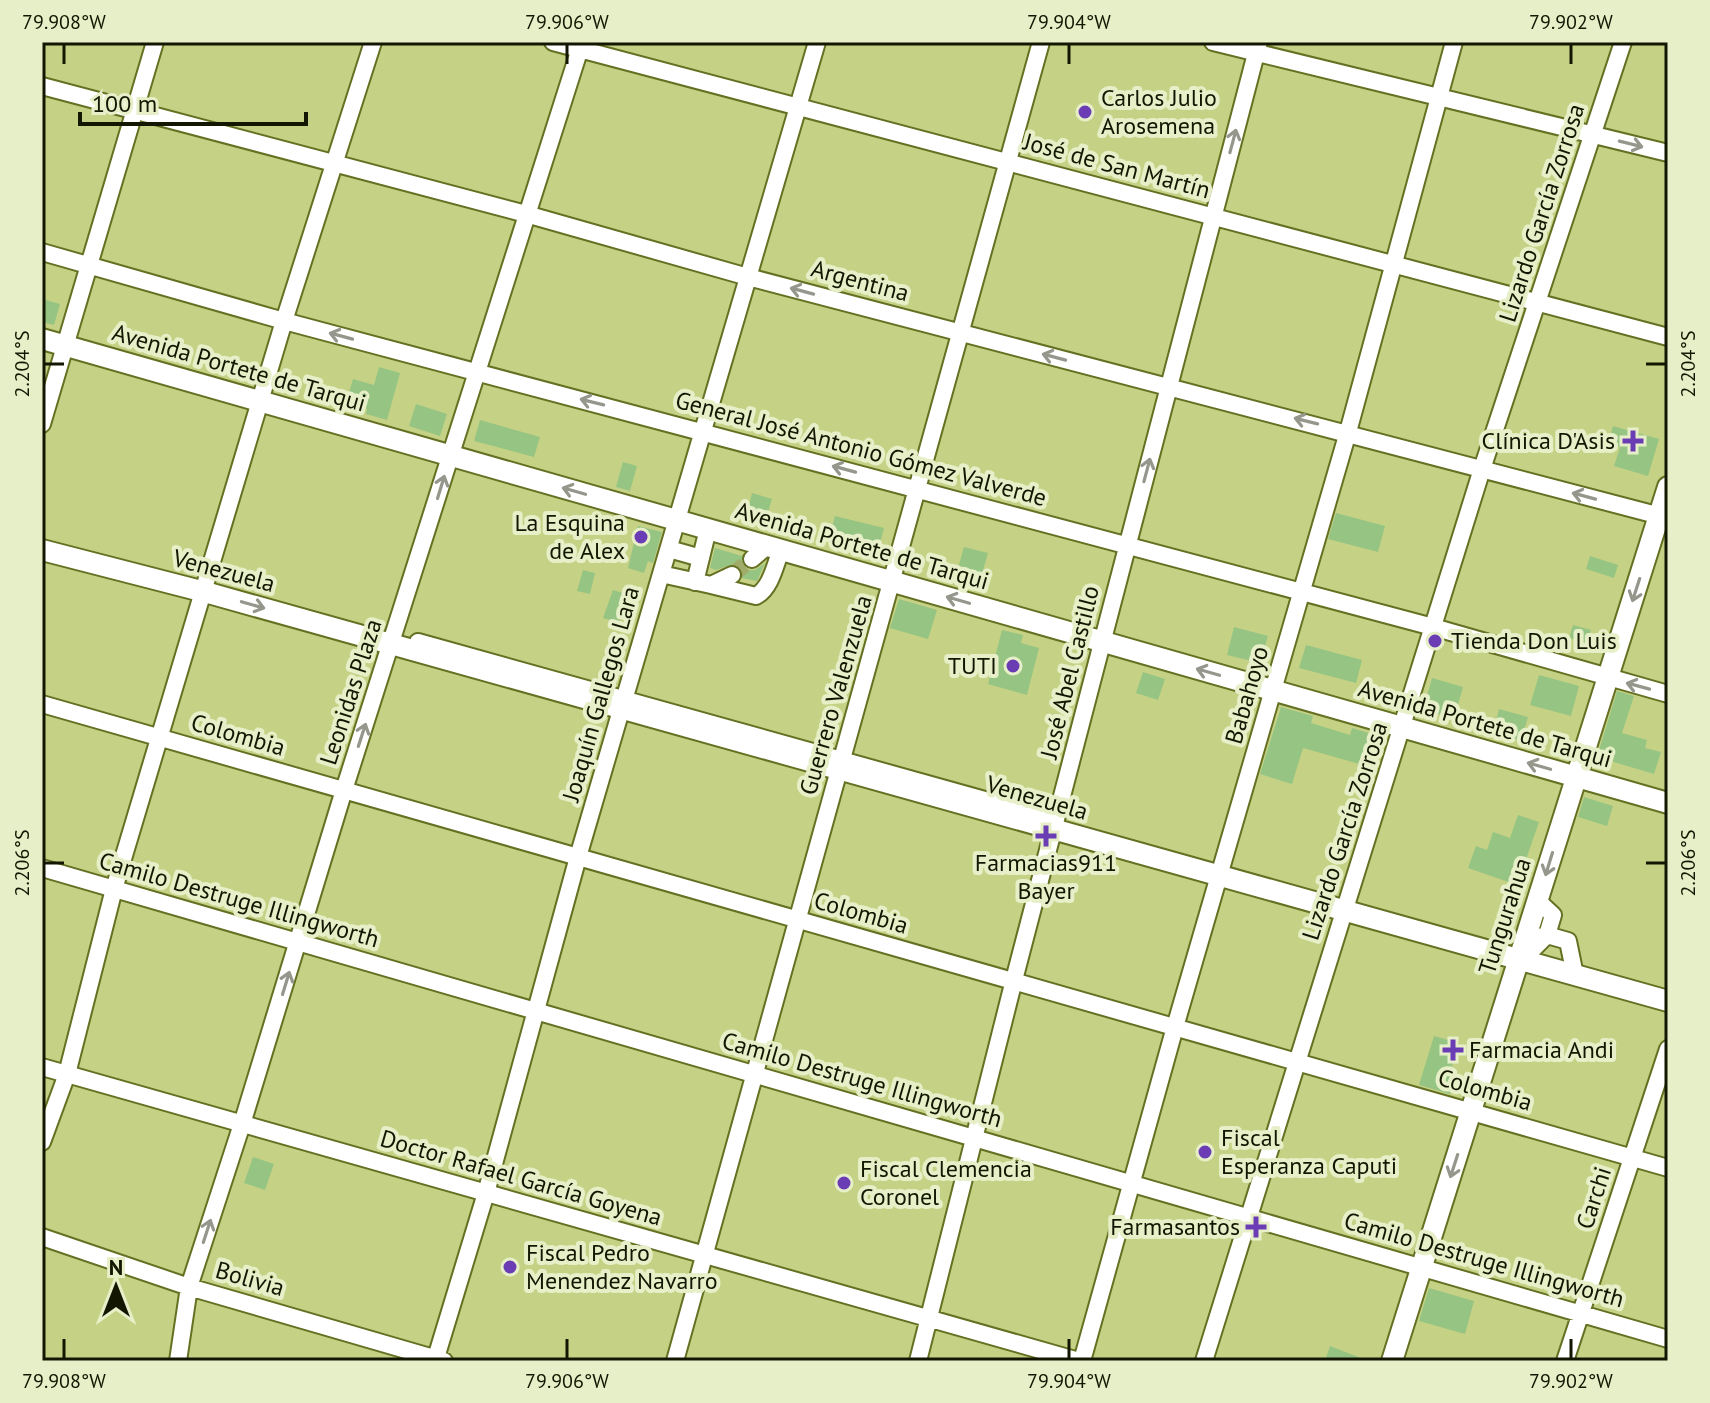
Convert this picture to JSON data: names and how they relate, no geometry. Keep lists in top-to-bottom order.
{
  "streets": {
    "main road": ["Avenida Portete de Tarqui", "Venezuela", "Tungurahua"],
    "street": [
      "José de San Martín",
      "Lizardo García Zorrosa",
      "Argentina",
      "General José Antonio Gómez Valverde",
      "José Abel Castillo",
      "Leonidas Plaza",
      "Joaquín Gallegos Lara",
      "Guerrero Valenzuela",
      "Babahoyo",
      "Colombia",
      "Camilo Destruge Illingworth",
      "Doctor Rafael García Goyena",
      "Carchi",
      "Bolivia"
    ]
  },
  "crossings": [
    ["José de San Martín", "Lizardo García Zorrosa"],
    ["José de San Martín", "José Abel Castillo"],
    ["José de San Martín", "Leonidas Plaza"],
    ["José de San Martín", "Joaquín Gallegos Lara"],
    ["José de San Martín", "Guerrero Valenzuela"],
    ["José de San Martín", "Babahoyo"],
    ["Lizardo García Zorrosa", "Argentina"],
    ["Lizardo García Zorrosa", "Avenida Portete de Tarqui"],
    ["Lizardo García Zorrosa", "General José Antonio Gómez Valverde"],
    ["Lizardo García Zorrosa", "Venezuela"],
    ["Lizardo García Zorrosa", "Colombia"],
    ["Lizardo García Zorrosa", "Camilo Destruge Illingworth"],
    ["Argentina", "José Abel Castillo"],
    ["Argentina", "Leonidas Plaza"],
    ["Argentina", "Joaquín Gallegos Lara"],
    ["Argentina", "Guerrero Valenzuela"],
    ["Argentina", "Babahoyo"],
    ["Argentina", "Tungurahua"],
    ["Avenida Portete de Tarqui", "José Abel Castillo"],
    ["Avenida Portete de Tarqui", "Leonidas Plaza"],
    ["Avenida Portete de Tarqui", "Joaquín Gallegos Lara"],
    ["Avenida Portete de Tarqui", "Guerrero Valenzuela"],
    ["Avenida Portete de Tarqui", "Babahoyo"],
    ["Avenida Portete de Tarqui", "Tungurahua"],
    ["General José Antonio Gómez Valverde", "José Abel Castillo"],
    ["General José Antonio Gómez Valverde", "Leonidas Plaza"],
    ["General José Antonio Gómez Valverde", "Joaquín Gallegos Lara"],
    ["General José Antonio Gómez Valverde", "Guerrero Valenzuela"],
    ["General José Antonio Gómez Valverde", "Babahoyo"],
    ["General José Antonio Gómez Valverde", "Tungurahua"],
    ["Venezuela", "José Abel Castillo"],
    ["Venezuela", "Leonidas Plaza"],
    ["Venezuela", "Joaquín Gallegos Lara"],
    ["Venezuela", "Guerrero Valenzuela"],
    ["Venezuela", "Babahoyo"],
    ["Venezuela", "Tungurahua"],
    ["José Abel Castillo", "Colombia"],
    ["José Abel Castillo", "Camilo Destruge Illingworth"],
    ["José Abel Castillo", "Doctor Rafael García Goyena"],
    ["Leonidas Plaza", "Colombia"],
    ["Leonidas Plaza", "Camilo Destruge Illingworth"],
    ["Leonidas Plaza", "Doctor Rafael García Goyena"],
    ["Leonidas Plaza", "Bolivia"],
    ["Joaquín Gallegos Lara", "Colombia"],
    ["Joaquín Gallegos Lara", "Camilo Destruge Illingworth"],
    ["Joaquín Gallegos Lara", "Doctor Rafael García Goyena"],
    ["Joaquín Gallegos Lara", "Bolivia"],
    ["Guerrero Valenzuela", "Colombia"],
    ["Guerrero Valenzuela", "Camilo Destruge Illingworth"],
    ["Guerrero Valenzuela", "Doctor Rafael García Goyena"],
    ["Babahoyo", "Colombia"],
    ["Babahoyo", "Camilo Destruge Illingworth"],
    ["Babahoyo", "Doctor Rafael García Goyena"],
    ["Colombia", "Tungurahua"],
    ["Colombia", "Carchi"],
    ["Camilo Destruge Illingworth", "Tungurahua"],
    ["Camilo Destruge Illingworth", "Carchi"]
  ],
  "one_way": [
    "Argentina",
    "Avenida Portete de Tarqui",
    "General José Antonio Gómez Valverde",
    "Leonidas Plaza",
    "Tungurahua"
  ],
  "places": {
    "other": [
      "Carlos Julio Arosemena",
      "La Esquina de Alex",
      "Tienda Don Luis",
      "TUTI",
      "Fiscal Esperanza Caputi",
      "Fiscal Clemencia Coronel",
      "Fiscal Pedro Menendez Navarro"
    ],
    "health": [
      "Clínica D'Asis",
      "Farmacias911 Bayer",
      "Farmacia Andi",
      "Farmasantos"
    ]
  },
  "scale_bar": "100 m",
  "north": "top",
  "coordinates": [
    "79.908°W",
    "79.906°W",
    "79.904°W",
    "79.902°W",
    "2.204°S",
    "2.206°S"
  ]
}
